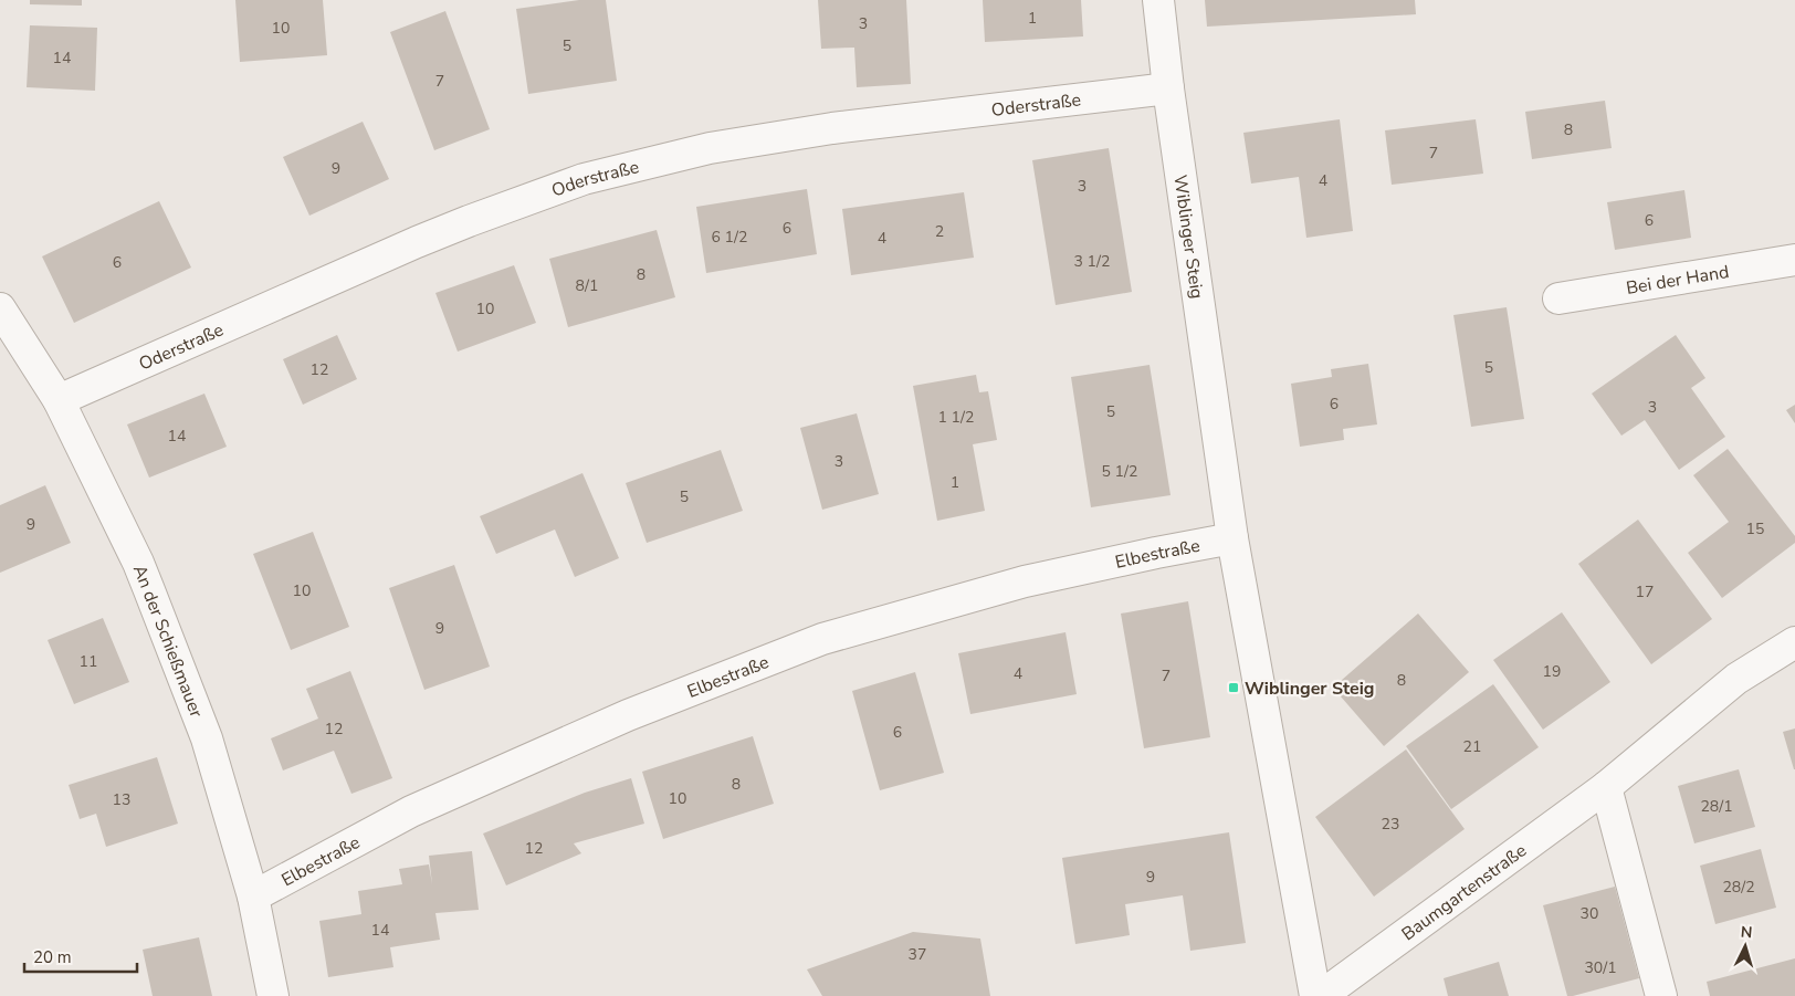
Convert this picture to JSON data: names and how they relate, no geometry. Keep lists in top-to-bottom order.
{
  "streets": {
    "street": [
      "Oderstraße",
      "Wiblinger Steig",
      "Bei der Hand",
      "Elbestraße",
      "An der Schießmauer",
      "Baumgartenstraße"
    ]
  },
  "crossings": [
    ["Oderstraße", "Wiblinger Steig"],
    ["Oderstraße", "An der Schießmauer"],
    ["Wiblinger Steig", "Elbestraße"],
    ["Elbestraße", "An der Schießmauer"]
  ],
  "places": {
    "transit": ["Wiblinger Steig"]
  },
  "house_numbers": [
    "1",
    "3",
    "10",
    "5",
    "14",
    "7",
    "8",
    "7",
    "9",
    "4",
    "3",
    "6",
    "6",
    "2",
    "6 1/2",
    "4",
    "3 1/2",
    "6",
    "8",
    "8/1",
    "10",
    "5",
    "12",
    "6",
    "3",
    "5",
    "1 1/2",
    "14",
    "3",
    "5 1/2",
    "1",
    "5",
    "9",
    "15",
    "10",
    "17",
    "9",
    "11",
    "19",
    "4",
    "7",
    "8",
    "12",
    "6",
    "21",
    "8",
    "10",
    "13",
    "28/1",
    "23",
    "12",
    "9",
    "28/2",
    "30",
    "14",
    "37",
    "30/1"
  ],
  "scale_bar": "20 m",
  "north": "top"
}
